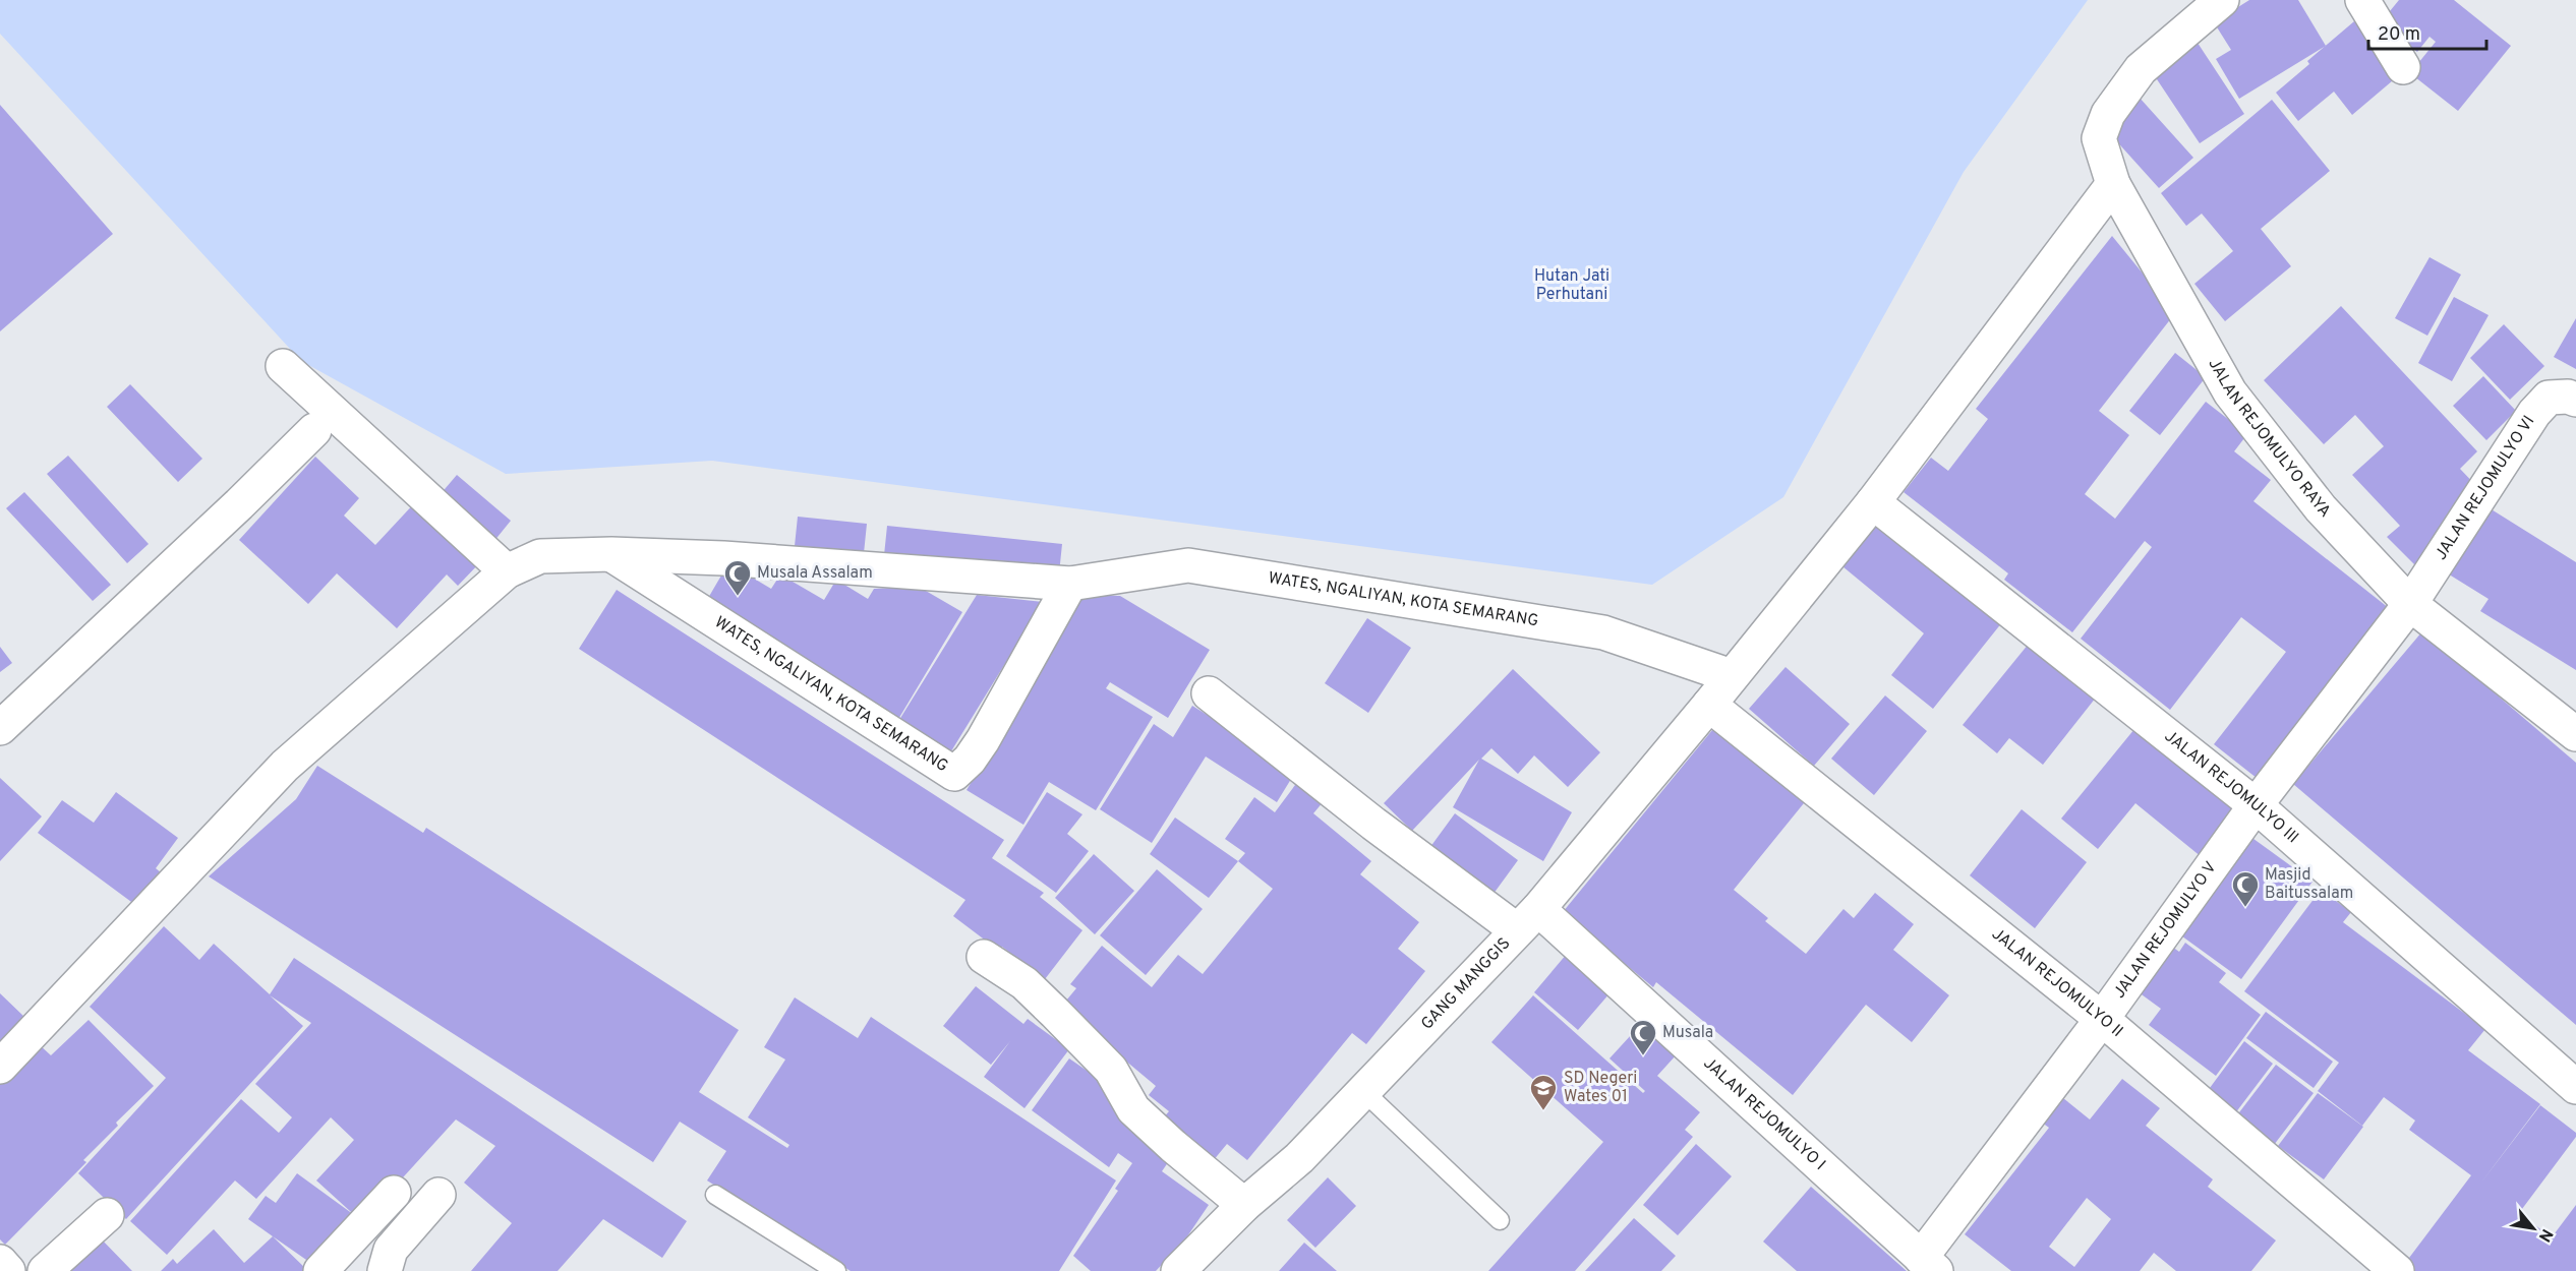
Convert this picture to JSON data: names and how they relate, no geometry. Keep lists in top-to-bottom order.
{
  "streets": {
    "street": [
      "JALAN REJOMULYO RAYA",
      "JALAN REJOMULYO VI",
      "WATES, NGALIYAN, KOTA SEMARANG",
      "JALAN REJOMULYO III",
      "JALAN REJOMULYO V",
      "GANG MANGGIS",
      "JALAN REJOMULYO II",
      "JALAN REJOMULYO I"
    ]
  },
  "crossings": [
    ["JALAN REJOMULYO RAYA", "JALAN REJOMULYO VI"],
    ["JALAN REJOMULYO RAYA", "JALAN REJOMULYO V"],
    ["JALAN REJOMULYO RAYA", "GANG MANGGIS"],
    ["JALAN REJOMULYO VI", "JALAN REJOMULYO V"],
    ["WATES, NGALIYAN, KOTA SEMARANG", "GANG MANGGIS"],
    ["JALAN REJOMULYO III", "JALAN REJOMULYO V"],
    ["JALAN REJOMULYO III", "GANG MANGGIS"],
    ["JALAN REJOMULYO V", "JALAN REJOMULYO II"],
    ["JALAN REJOMULYO V", "JALAN REJOMULYO I"],
    ["GANG MANGGIS", "JALAN REJOMULYO II"],
    ["GANG MANGGIS", "JALAN REJOMULYO I"]
  ],
  "parks": ["Hutan Jati Perhutani"],
  "places": {
    "mosque": ["Musala Assalam", "Masjid Baitussalam", "Musala"],
    "school or university": ["SD Negeri Wates 01"]
  },
  "scale_bar": "20 m",
  "north": "bottom right"
}
